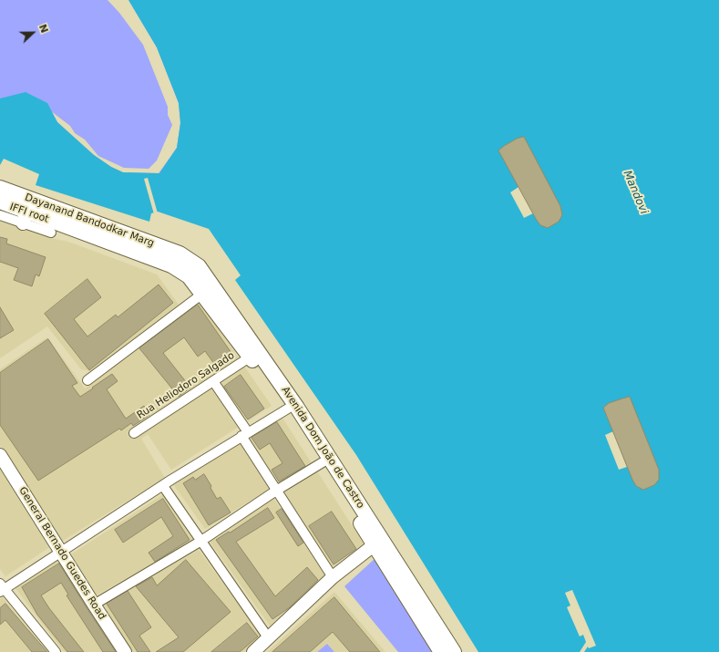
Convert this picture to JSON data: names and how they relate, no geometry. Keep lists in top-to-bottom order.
{
  "streets": {
    "main road": ["Dayanand Bandodkar Marg", "Avenida Dom João de Castro"],
    "street": ["IFFI root", "Rua Heliodoro Salgado", "General Bernado Guedes Road"]
  },
  "crossings": [
    ["IFFI root", "Avenida Dom João de Castro"],
    ["Dayanand Bandodkar Marg", "Avenida Dom João de Castro"],
    ["Rua Heliodoro Salgado", "Avenida Dom João de Castro"]
  ],
  "water": ["Mandovi"],
  "north": "right"
}
